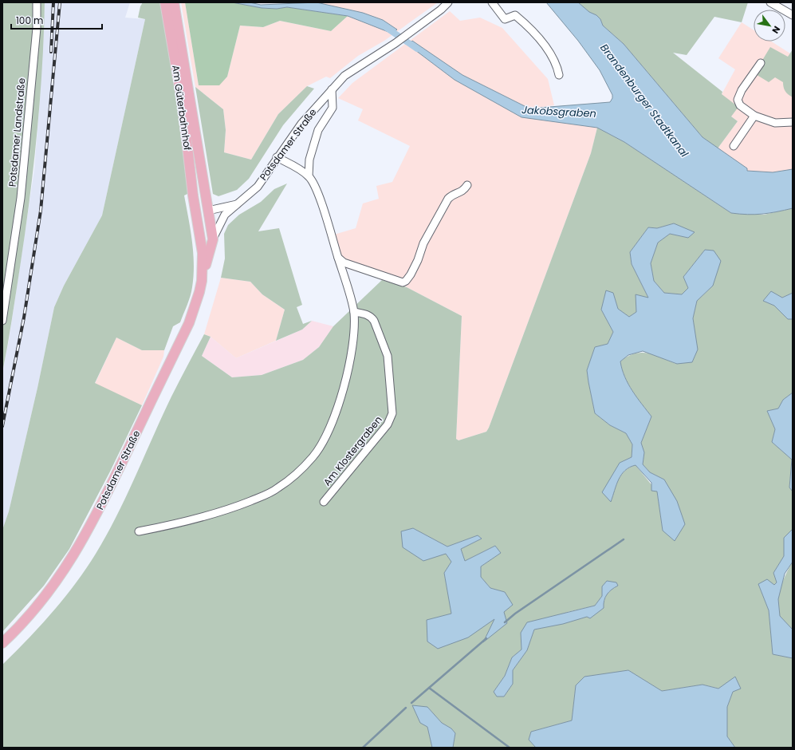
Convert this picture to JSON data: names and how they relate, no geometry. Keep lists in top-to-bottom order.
{
  "streets": {
    "main road": ["Am Güterbahnhof", "Potsdamer Straße"],
    "street": ["Potsdamer Landstraße", "Am Klostergraben"]
  },
  "crossings": [
    ["Am Güterbahnhof", "Potsdamer Straße"]
  ],
  "water": ["Brandenburger Stadtkanal", "Jakobsgraben"],
  "scale_bar": "100 m",
  "north": "bottom right"
}
